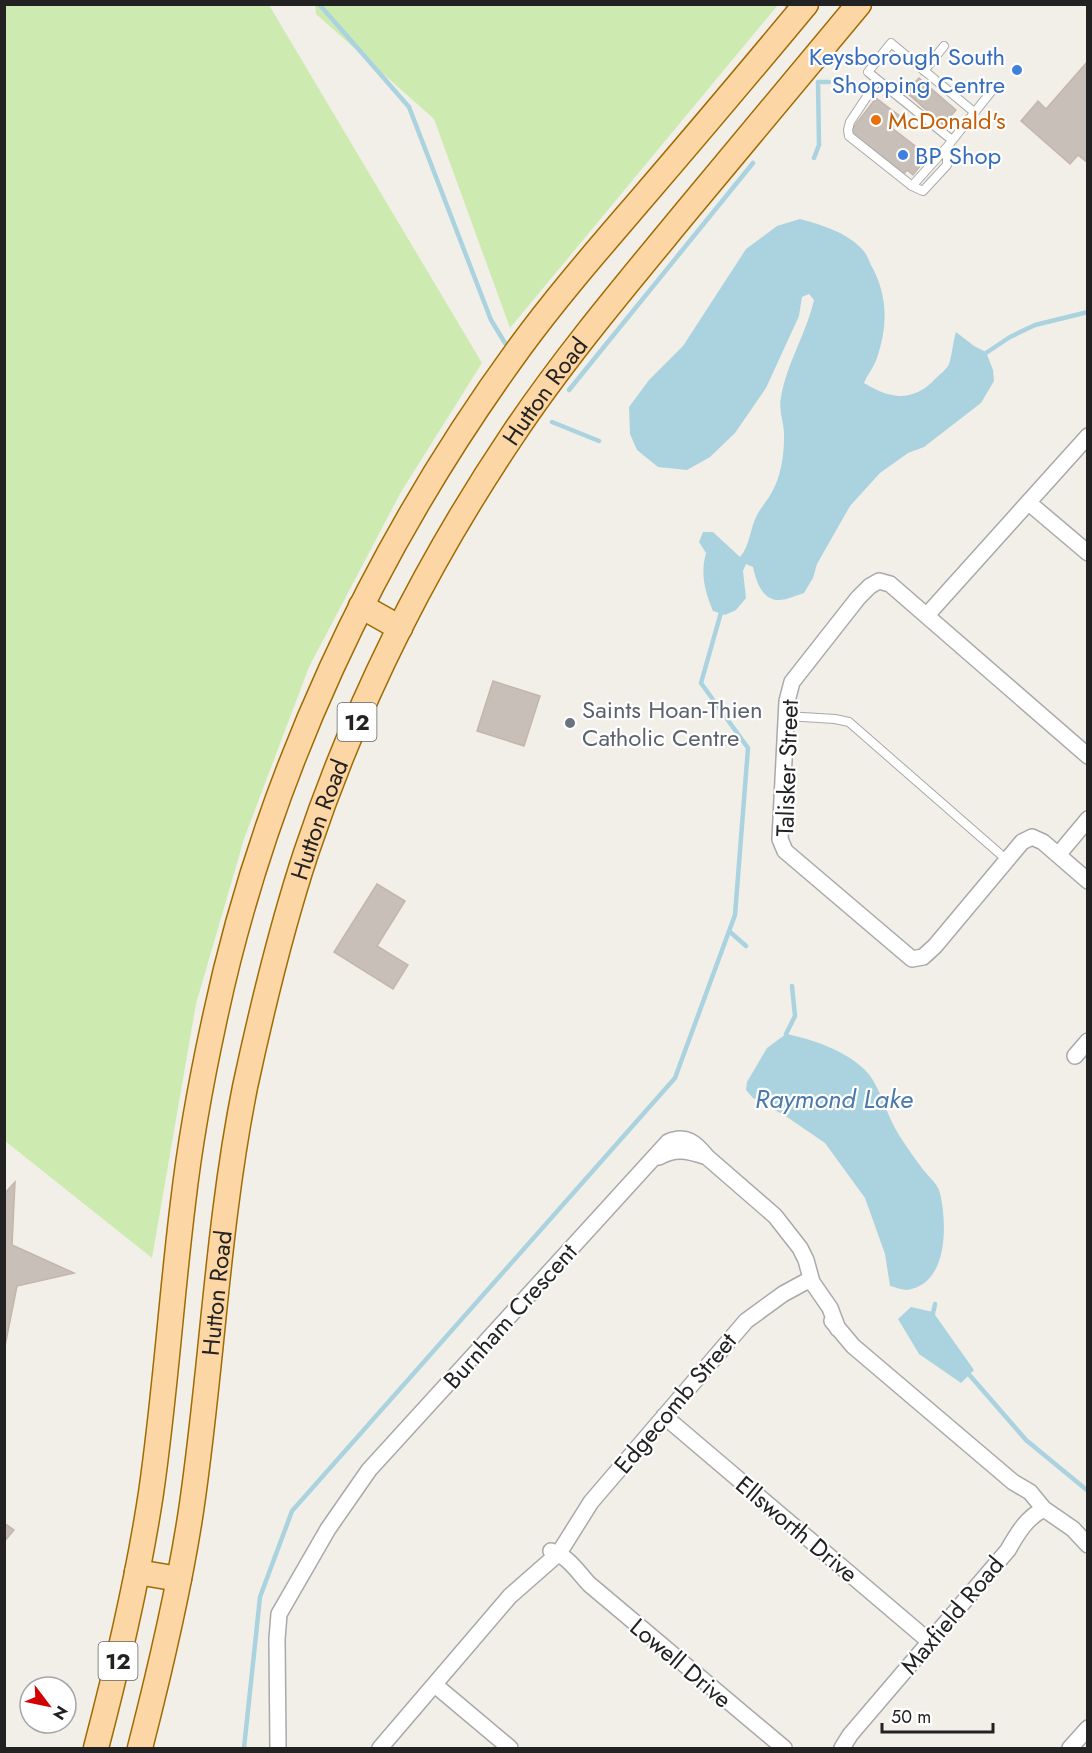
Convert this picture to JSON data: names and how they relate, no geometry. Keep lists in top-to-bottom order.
{
  "streets": {
    "main road": ["Hutton Road", "12"],
    "street": [
      "Talisker Street",
      "Burnham Crescent",
      "Edgecomb Street",
      "Ellsworth Drive",
      "Maxfield Road",
      "Lowell Drive"
    ]
  },
  "crossings": [
    ["Burnham Crescent", "Edgecomb Street"],
    ["Burnham Crescent", "Maxfield Road"],
    ["Edgecomb Street", "Ellsworth Drive"],
    ["Edgecomb Street", "Lowell Drive"],
    ["Ellsworth Drive", "Maxfield Road"]
  ],
  "water": ["Raymond Lake"],
  "places": [
    "Keysborough South Shopping Centre",
    "McDonald's",
    "BP Shop",
    "Saints Hoan-Thien Catholic Centre"
  ],
  "scale_bar": "50 m",
  "north": "bottom right"
}
